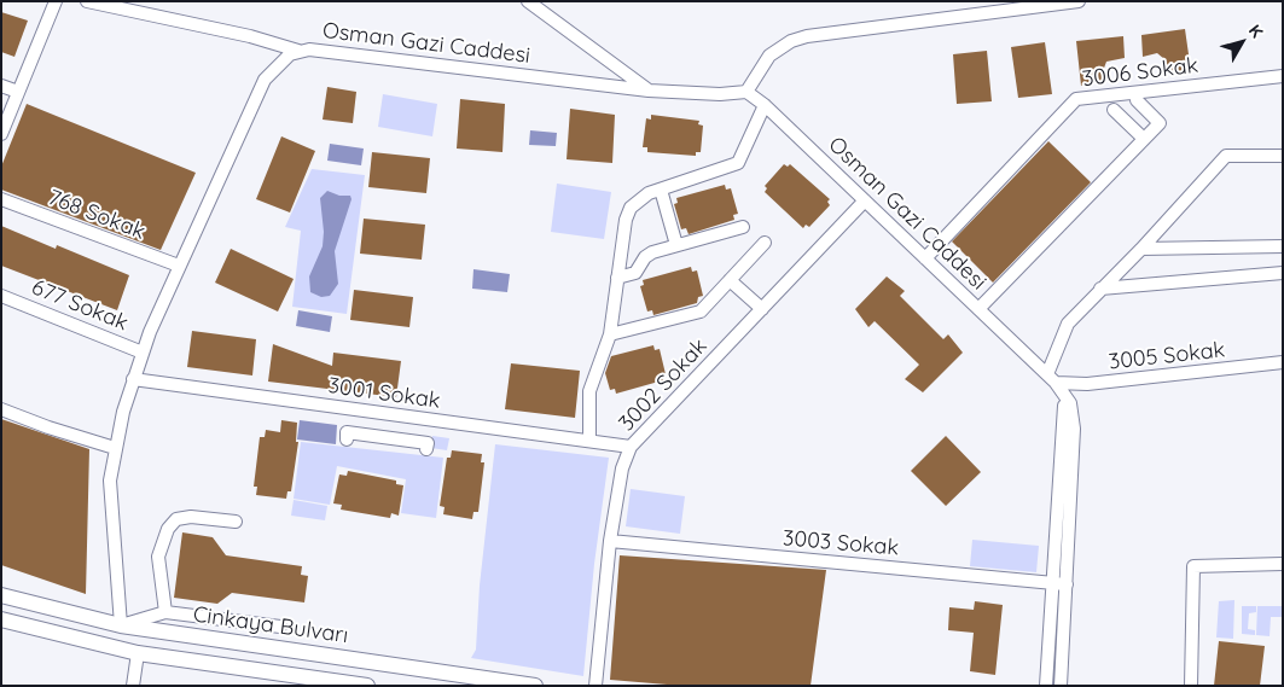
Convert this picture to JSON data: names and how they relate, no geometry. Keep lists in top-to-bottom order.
{
  "streets": {
    "main road": ["Cinkaya Bulvarı"],
    "street": [
      "Osman Gazi Caddesi",
      "3006 Sokak",
      "768 Sokak",
      "677 Sokak",
      "3005 Sokak",
      "3002 Sokak",
      "3001 Sokak",
      "3003 Sokak"
    ]
  },
  "crossings": [
    ["Osman Gazi Caddesi", "3006 Sokak"],
    ["Osman Gazi Caddesi", "768 Sokak"],
    ["Osman Gazi Caddesi", "677 Sokak"],
    ["Osman Gazi Caddesi", "3005 Sokak"],
    ["Osman Gazi Caddesi", "3002 Sokak"],
    ["Osman Gazi Caddesi", "3001 Sokak"],
    ["Osman Gazi Caddesi", "3003 Sokak"],
    ["Osman Gazi Caddesi", "Cinkaya Bulvarı"],
    ["3002 Sokak", "3001 Sokak"],
    ["3002 Sokak", "3003 Sokak"]
  ],
  "north": "top right"
}
